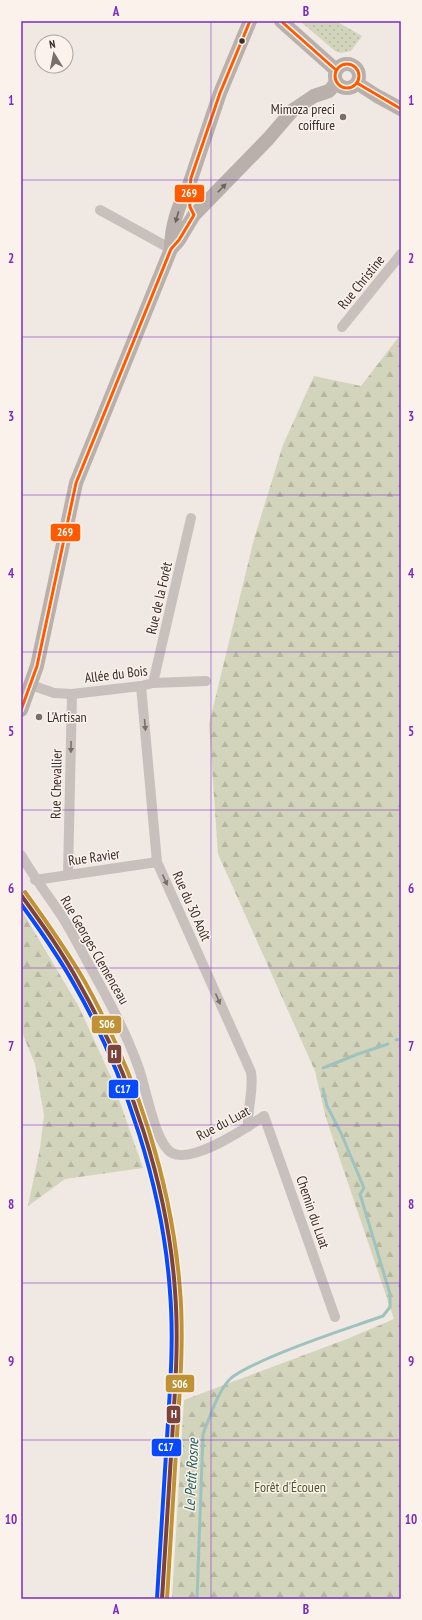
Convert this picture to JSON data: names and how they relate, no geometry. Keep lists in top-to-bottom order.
{
  "streets": {
    "street": [
      "Rue Christine",
      "Rue de la Forêt",
      "Allée du Bois",
      "Rue Chevallier",
      "Rue Ravier",
      "Rue du 30 Août",
      "Rue Georges Clemenceau",
      "Rue du Luat",
      "Chemin du Luat"
    ]
  },
  "crossings": [
    ["Rue de la Forêt", "Allée du Bois"],
    ["Allée du Bois", "Rue Chevallier"],
    ["Allée du Bois", "Rue du 30 Août"],
    ["Rue Chevallier", "Rue Ravier"],
    ["Rue Ravier", "Rue du 30 Août"],
    ["Rue Ravier", "Rue Georges Clemenceau"],
    ["Rue du 30 Août", "Rue du Luat"],
    ["Rue Georges Clemenceau", "Rue du Luat"],
    ["Rue du Luat", "Chemin du Luat"]
  ],
  "one_way": ["Rue Chevallier", "Rue du 30 Août"],
  "water": ["Le Petit Rosne"],
  "parks": ["Forêt d'Écouen"],
  "places": ["Mimoza preci coiffure", "L'Artisan"],
  "lines": [
    "transit line 269",
    "transit line S06",
    "transit line H",
    "transit line C17"
  ],
  "north": "top",
  "grid": {
    "columns": ["A", "B"],
    "rows": [
      "1",
      "2",
      "3",
      "4",
      "5",
      "6",
      "7",
      "8",
      "9",
      "10"
    ]
  }
}
